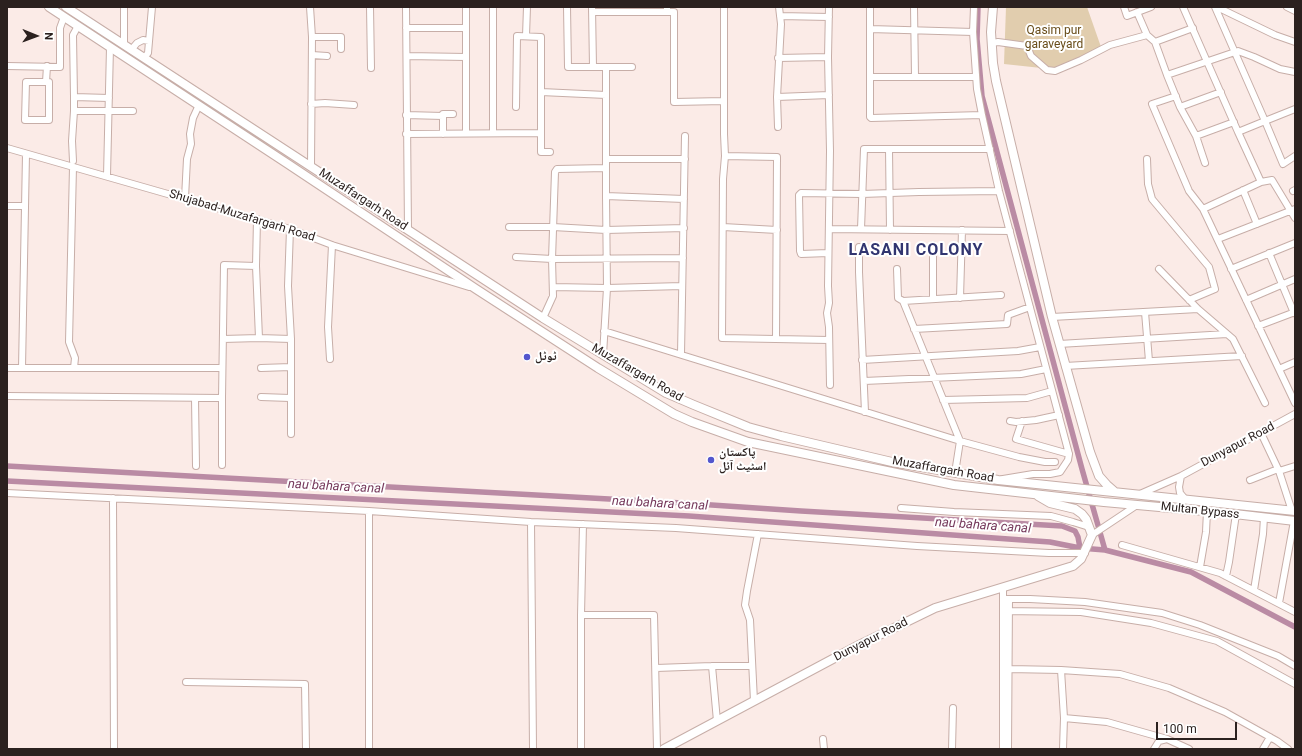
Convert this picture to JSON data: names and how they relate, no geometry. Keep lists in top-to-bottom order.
{
  "streets": {
    "main road": ["Muzaffargarh Road", "Dunyapur Road", "Multan Bypass"],
    "street": ["Shujabad-Muzafargarh Road"]
  },
  "crossings": [
    ["Muzaffargarh Road", "Shujabad-Muzafargarh Road"],
    ["Muzaffargarh Road", "Dunyapur Road"],
    ["Muzaffargarh Road", "Multan Bypass"]
  ],
  "districts": ["LASANI COLONY"],
  "water": ["nau bahara canal"],
  "parks": ["Qasim pur garaveyard"],
  "places": ["ٹوٹل", "پاکستان اسٹیٹ آئل"],
  "scale_bar": "100 m",
  "north": "right"
}
